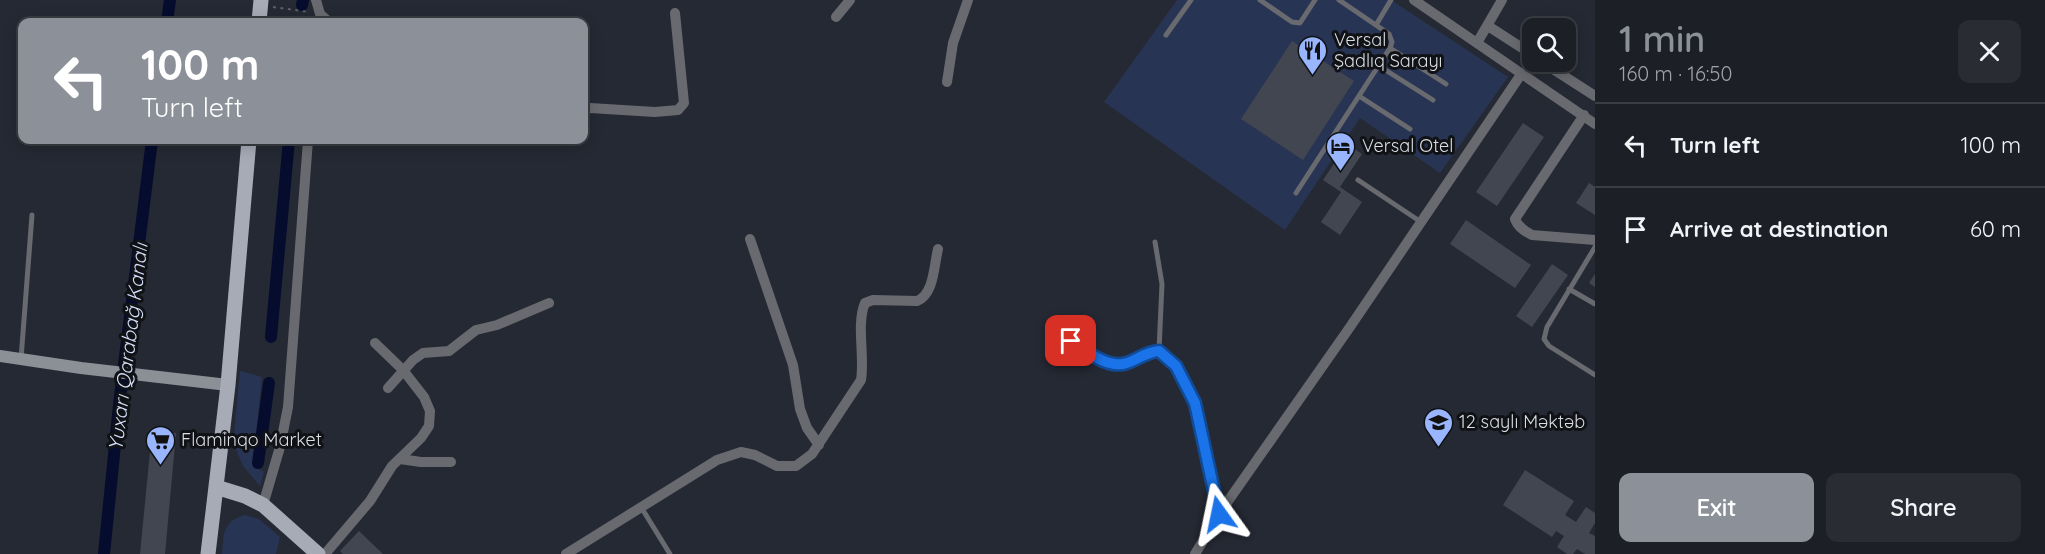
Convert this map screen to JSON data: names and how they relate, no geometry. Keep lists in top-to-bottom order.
{
  "water": ["Yuxarı Qarabağ Kanalı"],
  "places": {
    "restaurant": ["Versal Şadlıq Sarayı"],
    "hotel": ["Versal Otel"],
    "school or university": ["12 saylı Məktəb"],
    "supermarket": ["Flaminqo Market"]
  },
  "page": {
    "heading": ["1 min", "160 m · 16:50"],
    "turn": ["100 m", "Turn left"],
    "list": [
      {
        "name": "Turn left",
        "value": "100 m"
      },
      {
        "name": "Arrive at destination",
        "value": "60 m"
      }
    ],
    "buttons": ["Exit", "Share"]
  }
}
